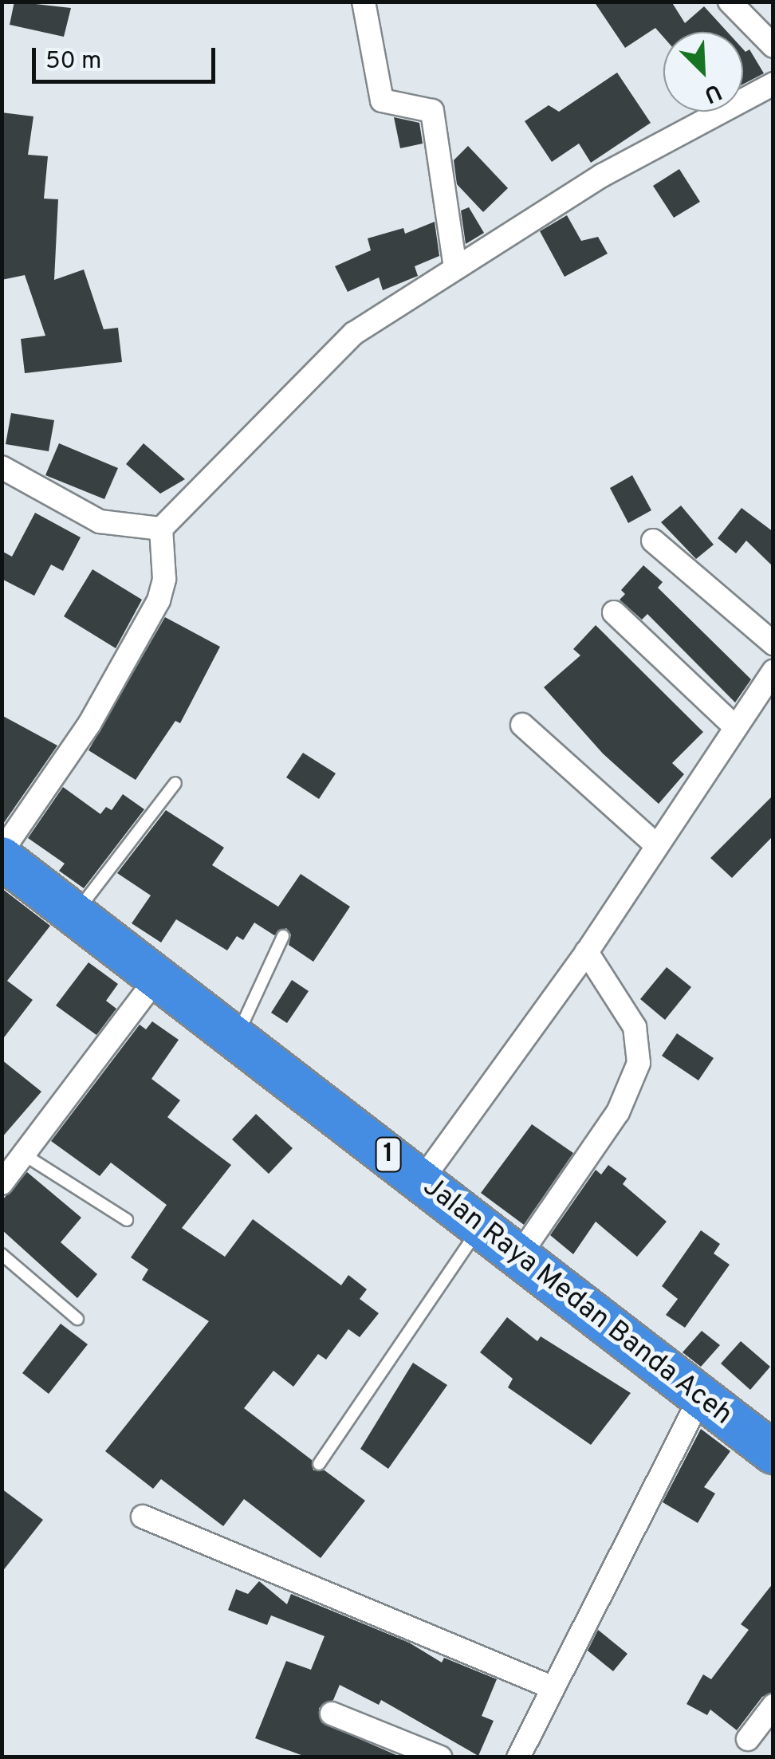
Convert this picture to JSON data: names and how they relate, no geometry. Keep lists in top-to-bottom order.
{
  "streets": {
    "highway": ["1", "Jalan Raya Medan Banda Aceh"]
  },
  "scale_bar": "50 m",
  "north": "bottom right"
}
